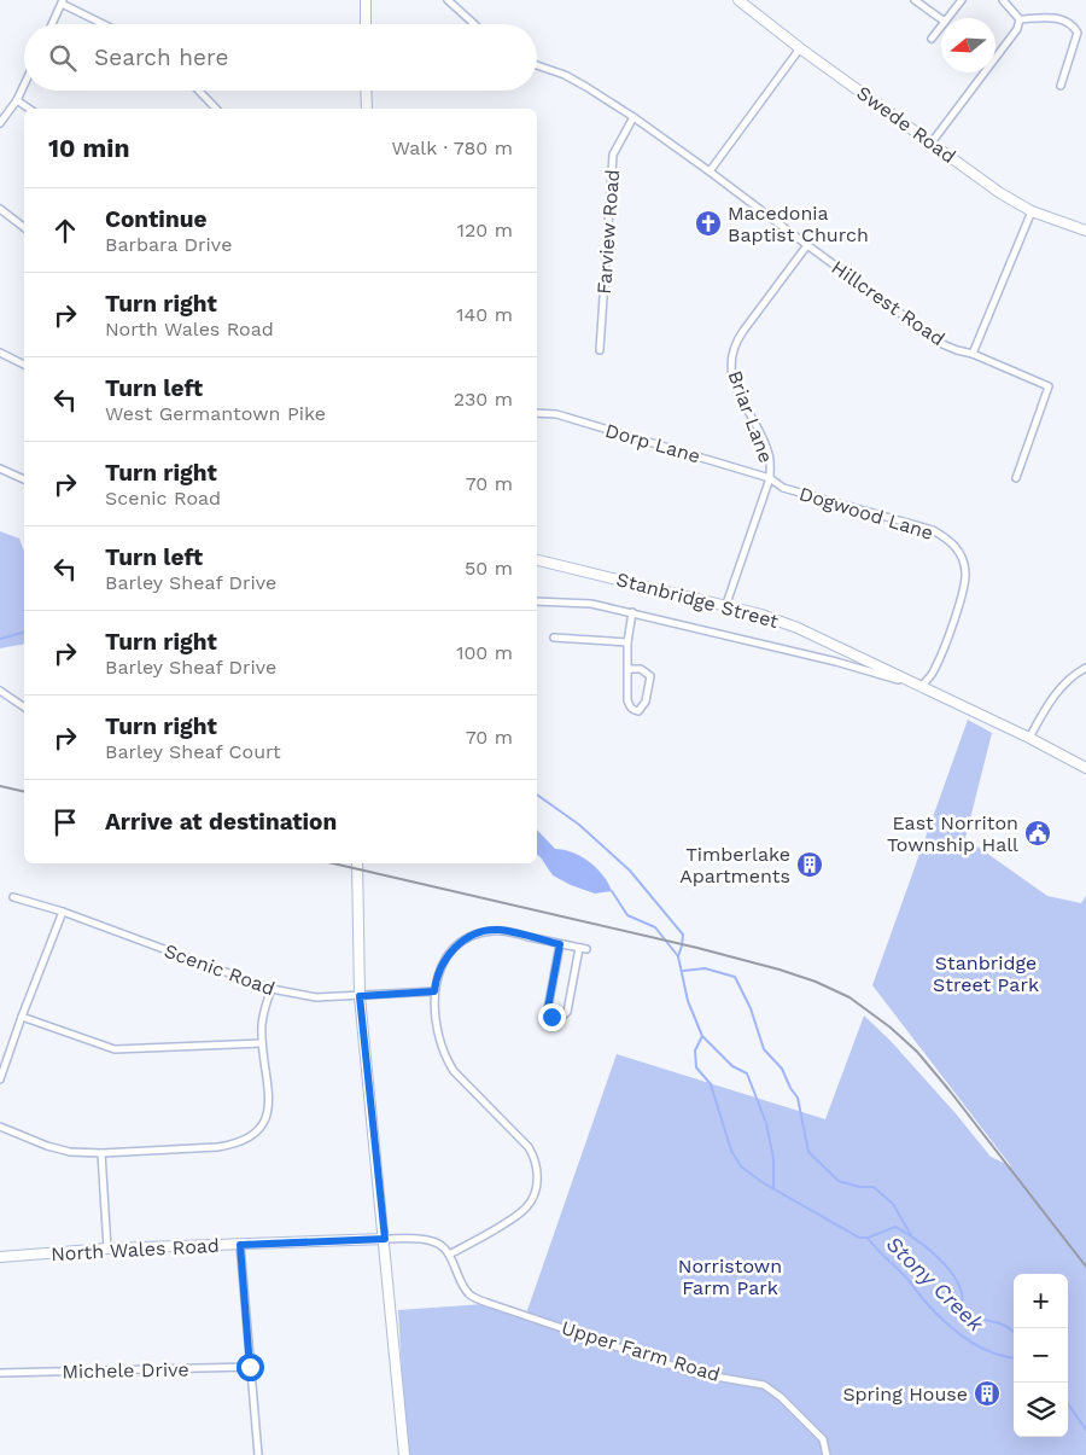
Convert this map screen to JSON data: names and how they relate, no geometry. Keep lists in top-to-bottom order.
{
  "streets": {
    "main road": ["Swede Road", "Stanbridge Street", "North Wales Road"],
    "street": [
      "Farview Road",
      "Hillcrest Road",
      "Briar Lane",
      "Dorp Lane",
      "Dogwood Lane",
      "Scenic Road",
      "Upper Farm Road",
      "Michele Drive"
    ]
  },
  "crossings": [
    ["Farview Road", "Hillcrest Road"],
    ["Hillcrest Road", "Briar Lane"],
    ["Briar Lane", "Dorp Lane"],
    ["Briar Lane", "Dogwood Lane"],
    ["Briar Lane", "Stanbridge Street"],
    ["Dorp Lane", "Dogwood Lane"],
    ["Dogwood Lane", "Stanbridge Street"],
    ["North Wales Road", "Upper Farm Road"]
  ],
  "water": ["Stony Creek"],
  "parks": ["Stanbridge Street Park", "Norristown Farm Park"],
  "places": {
    "church": ["Macedonia Baptist Church"],
    "public building": ["East Norriton Township Hall"],
    "building": ["Timberlake Apartments", "Spring House"]
  },
  "north": "left",
  "page": {
    "search": "Search here",
    "heading": ["10 min", "Walk · 780 m"],
    "list": [
      ["Continue", "Barbara Drive", "120 m"],
      ["Turn right", "North Wales Road", "140 m"],
      ["Turn left", "West Germantown Pike", "230 m"],
      ["Turn right", "Scenic Road", "70 m"],
      ["Turn left", "Barley Sheaf Drive", "50 m"],
      ["Turn right", "Barley Sheaf Drive", "100 m"],
      ["Turn right", "Barley Sheaf Court", "70 m"],
      "Arrive at destination"
    ],
    "map_buttons": ["+", "−"]
  }
}
